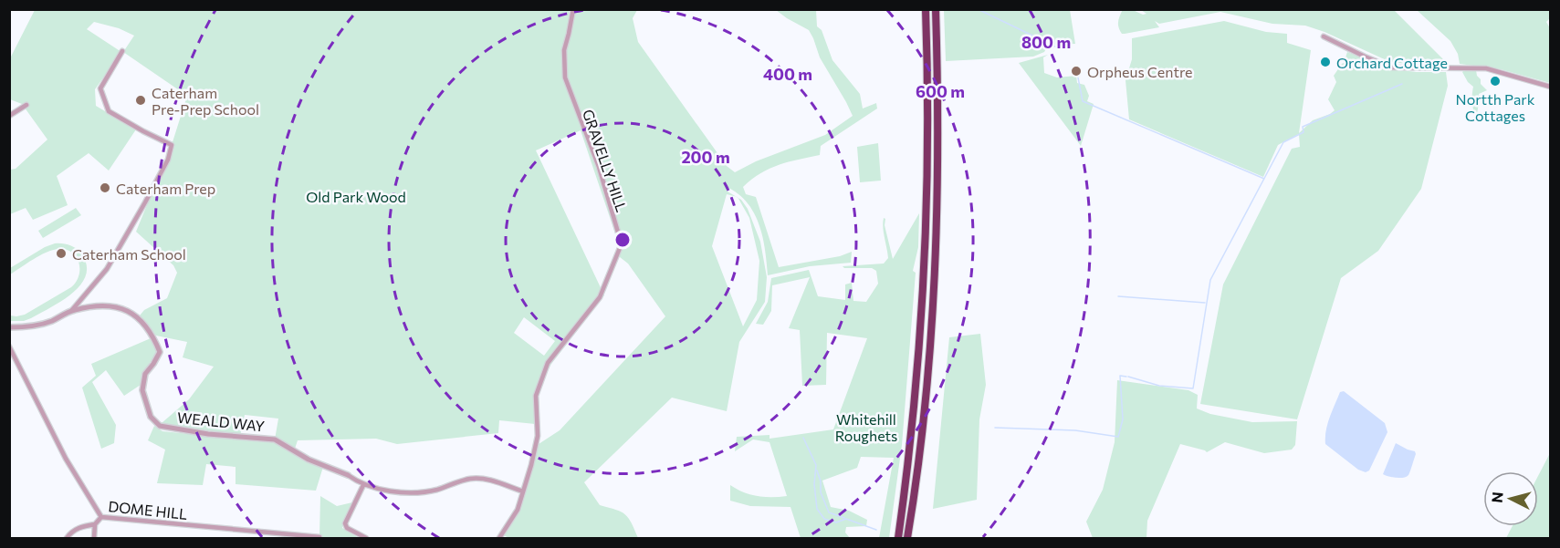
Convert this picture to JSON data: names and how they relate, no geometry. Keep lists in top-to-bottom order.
{
  "streets": {
    "street": ["GRAVELLY HILL", "WEALD WAY", "DOME HILL"]
  },
  "crossings": [
    ["GRAVELLY HILL", "WEALD WAY"]
  ],
  "parks": ["Old Park Wood", "Whitehill Roughets"],
  "places": [
    "Orchard Cottage",
    "Orpheus Centre",
    "Nortth Park Cottages",
    "Caterham Pre-Prep School",
    "Caterham Prep",
    "Caterham School"
  ],
  "north": "left",
  "rings": [
    "800 m",
    "400 m",
    "600 m",
    "200 m"
  ]
}
